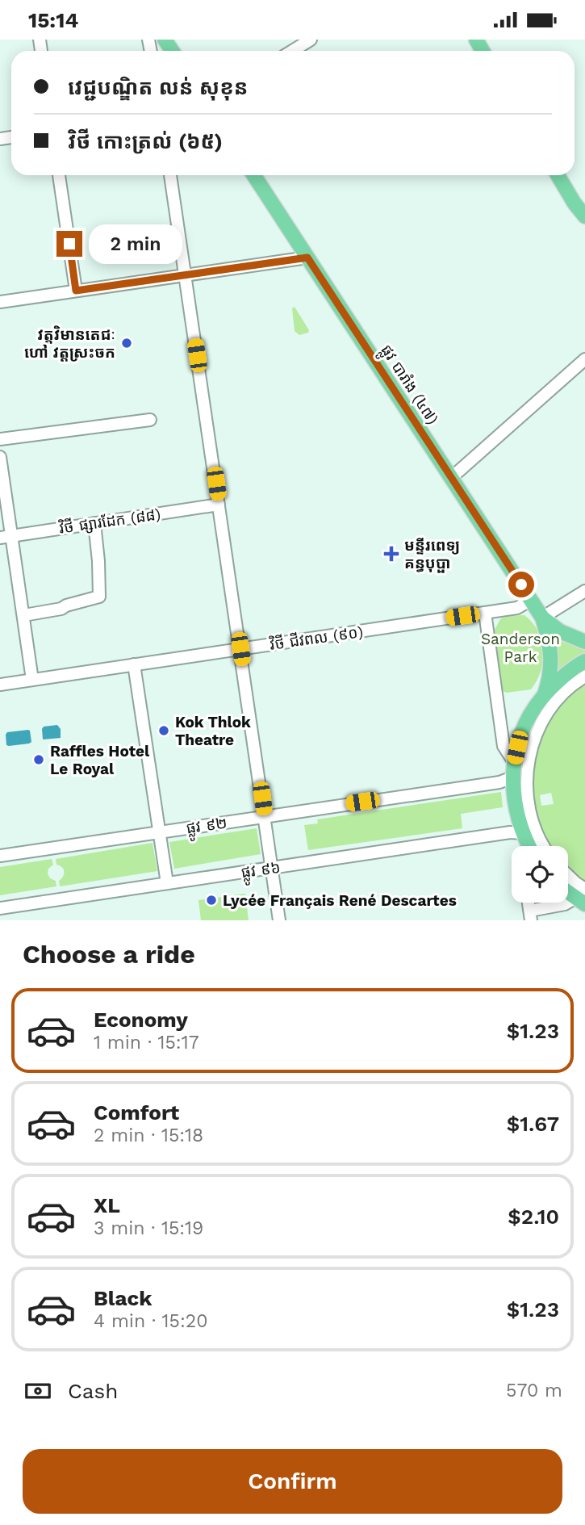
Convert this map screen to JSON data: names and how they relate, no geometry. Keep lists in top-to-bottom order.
{
  "streets": {
    "main road": ["ផ្លូវ បារាំង (៤៧)"],
    "street": [
      "វិថី ផ្សារដែក (៨៨)",
      "វិថី ជីវពល (៩០)",
      "ផ្លូវ ៩២",
      "ផ្លូវ ៩៦"
    ]
  },
  "crossings": [
    ["ផ្លូវ បារាំង (៤៧)", "វិថី ជីវពល (៩០)"]
  ],
  "parks": ["Sanderson Park"],
  "places": {
    "other": [
      "វត្តវិមានតេជៈ ហៅ វត្តស្រះចក",
      "Kok Thlok Theatre",
      "Raffles Hotel Le Royal",
      "Lycée Français René Descartes"
    ],
    "health": ["មន្ទីរពេទ្យ គន្ធបុប្ផា"]
  },
  "page": {
    "status": "15:14",
    "banner": ["វេជ្ជបណ្ឌិត លន់ សុខុន", "វិថី កោះត្រល់ (៦៥)"],
    "bubble": "2 min",
    "heading": "Choose a ride",
    "list": [
      {
        "name": "Economy",
        "note": "1 min · 15:17",
        "value": "$1.23"
      },
      {
        "name": "Comfort",
        "note": "2 min · 15:18",
        "value": "$1.67"
      },
      {
        "name": "XL",
        "note": "3 min · 15:19",
        "value": "$2.10"
      },
      {
        "name": "Black",
        "note": "4 min · 15:20",
        "value": "$1.23"
      }
    ],
    "pay": ["Cash", "570 m"],
    "buttons": "Confirm"
  }
}
